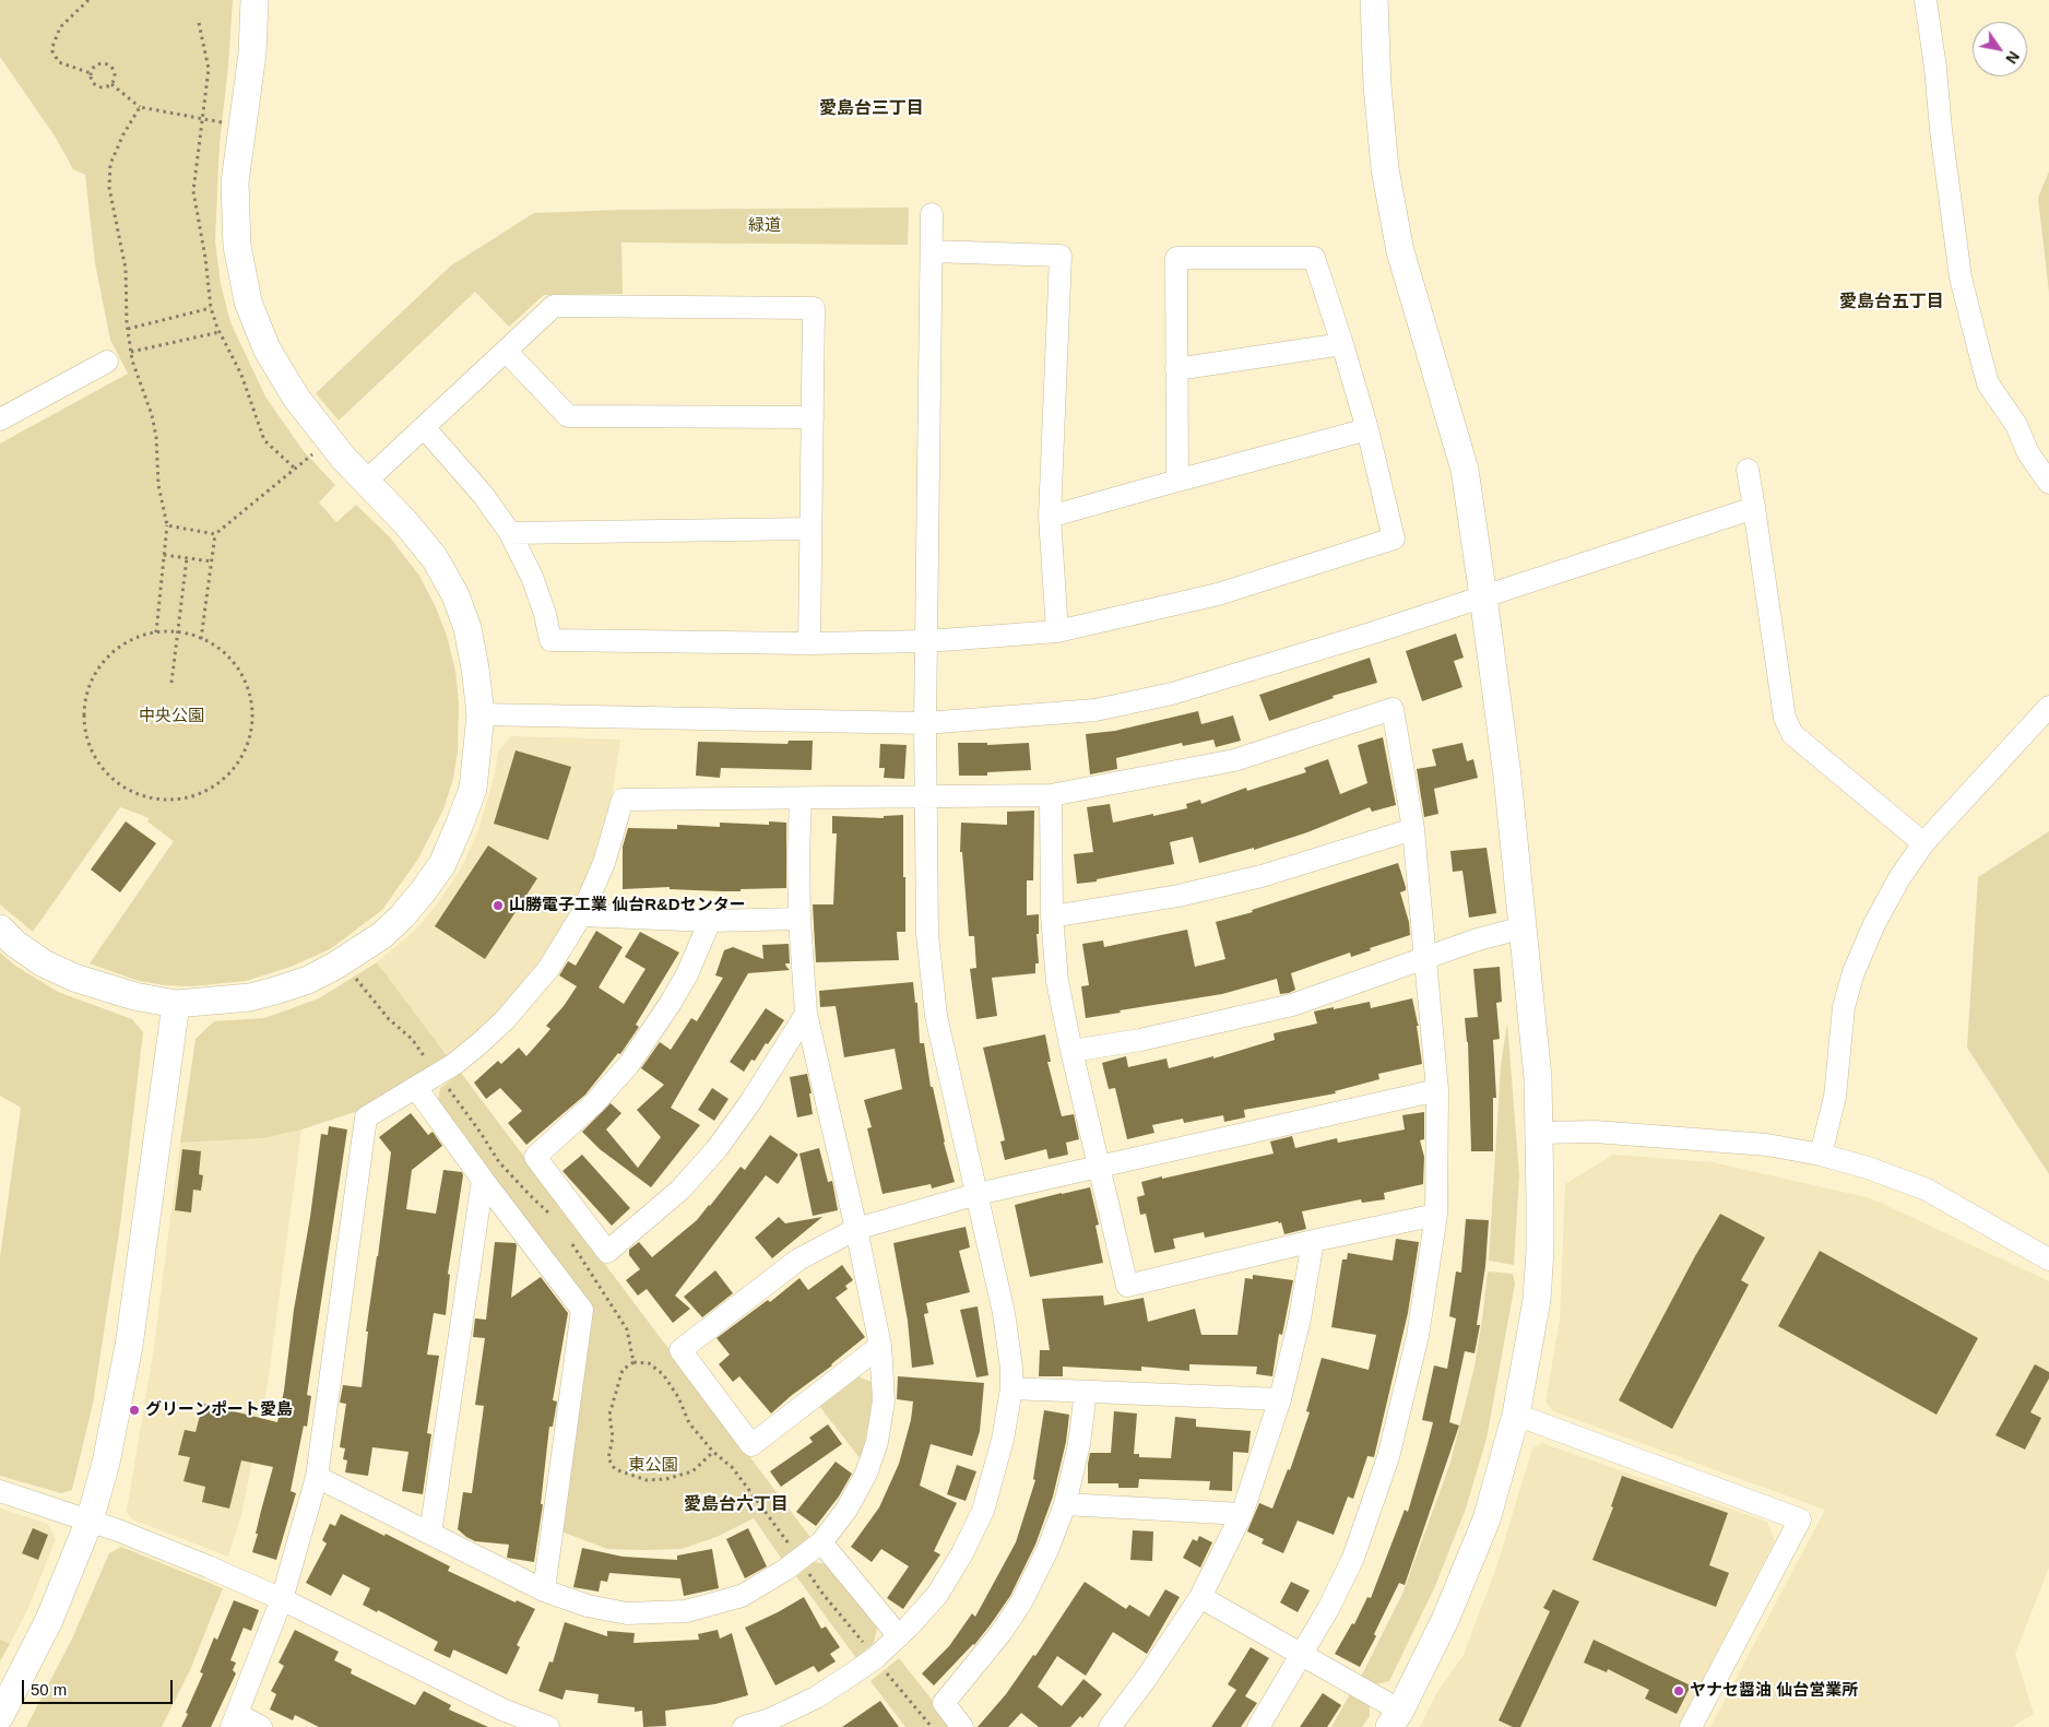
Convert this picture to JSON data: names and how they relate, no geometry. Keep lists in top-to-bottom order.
{
  "districts": ["愛島台三丁目", "愛島台五丁目", "愛島台六丁目"],
  "parks": ["緑道", "中央公園", "東公園"],
  "places": ["山勝電子工業 仙台R&Dセンター", "グリーンポート愛島", "ヤナセ醤油 仙台営業所"],
  "scale_bar": "50 m",
  "north": "bottom right"
}
